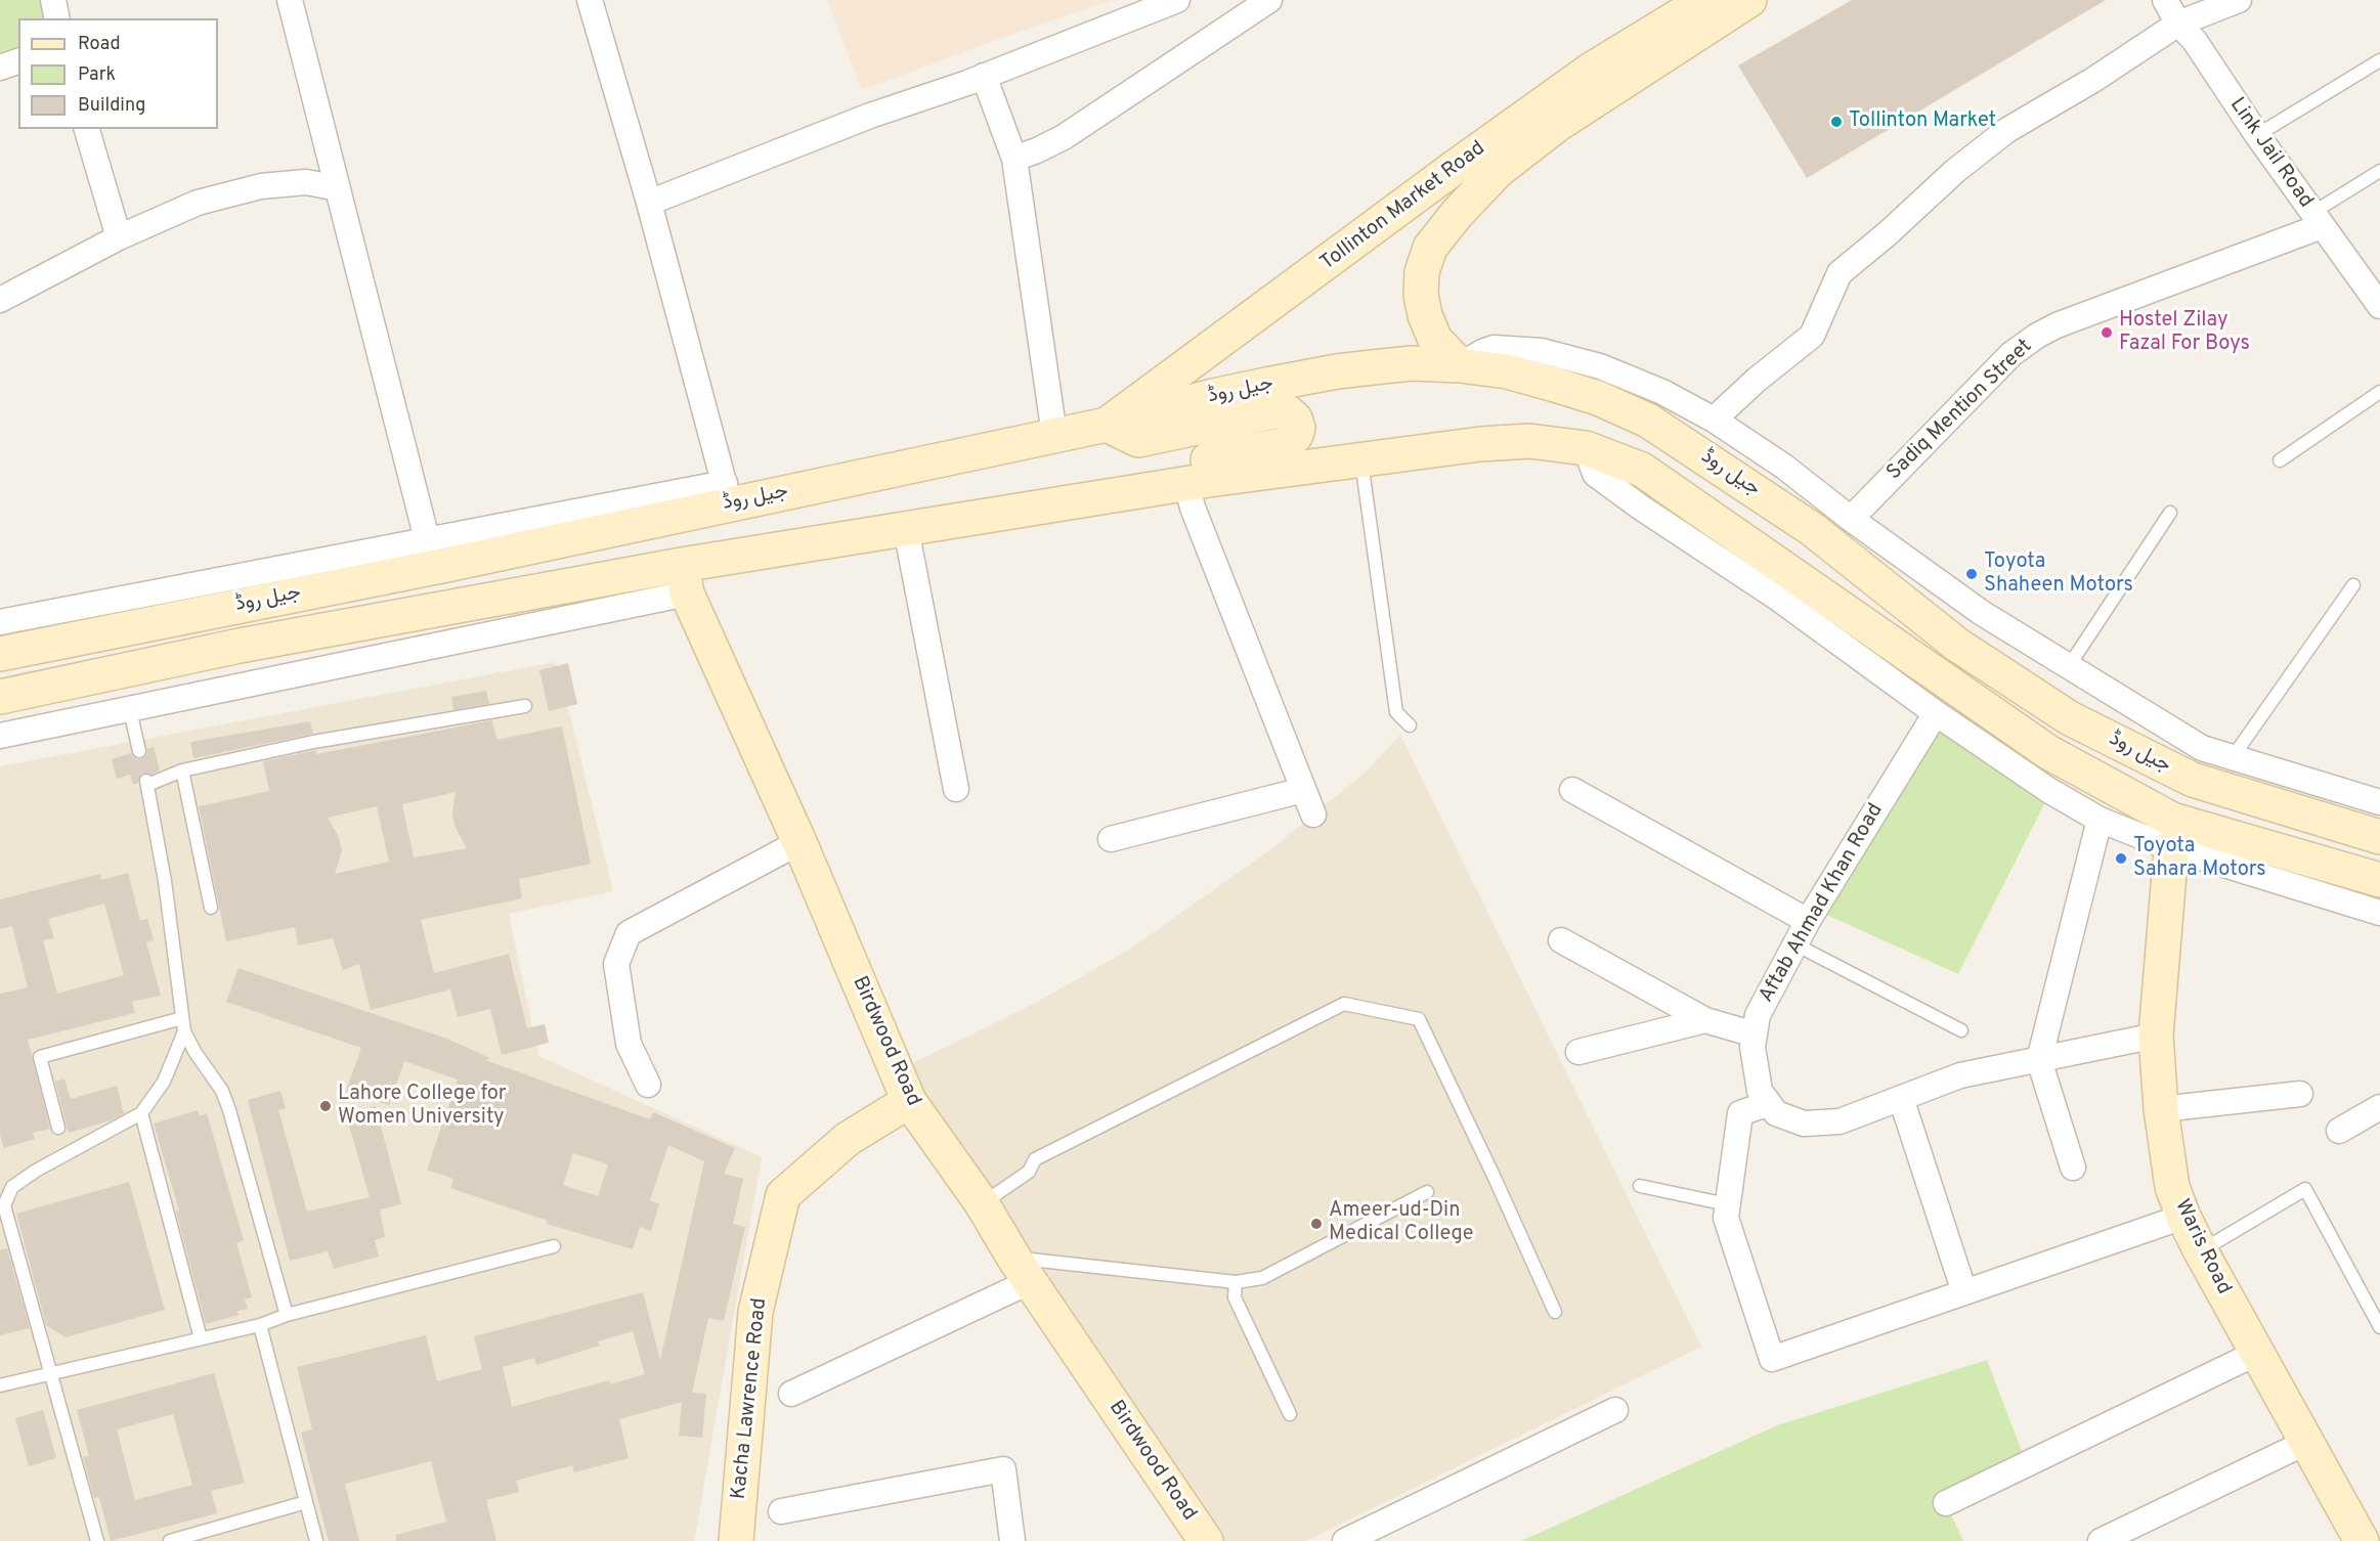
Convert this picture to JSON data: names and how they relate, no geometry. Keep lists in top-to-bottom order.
{
  "streets": {
    "main road": [
      "Tollinton Market Road",
      "جیل روڈ",
      "Birdwood Road",
      "Waris Road",
      "Kacha Lawrence Road"
    ],
    "street": ["Link Jail Road", "Sadiq Mention Street", "Aftab Ahmad Khan Road"]
  },
  "crossings": [
    ["Link Jail Road", "Sadiq Mention Street"],
    ["Tollinton Market Road", "جیل روڈ"],
    ["جیل روڈ", "Birdwood Road"],
    ["Birdwood Road", "Kacha Lawrence Road"]
  ],
  "places": [
    "Tollinton Market",
    "Hostel Zilay Fazal For Boys",
    "Toyota Shaheen Motors",
    "Toyota Sahara Motors",
    "Lahore College for Women University",
    "Ameer-ud-Din Medical College"
  ],
  "legend": ["Road", "Park", "Building"]
}
